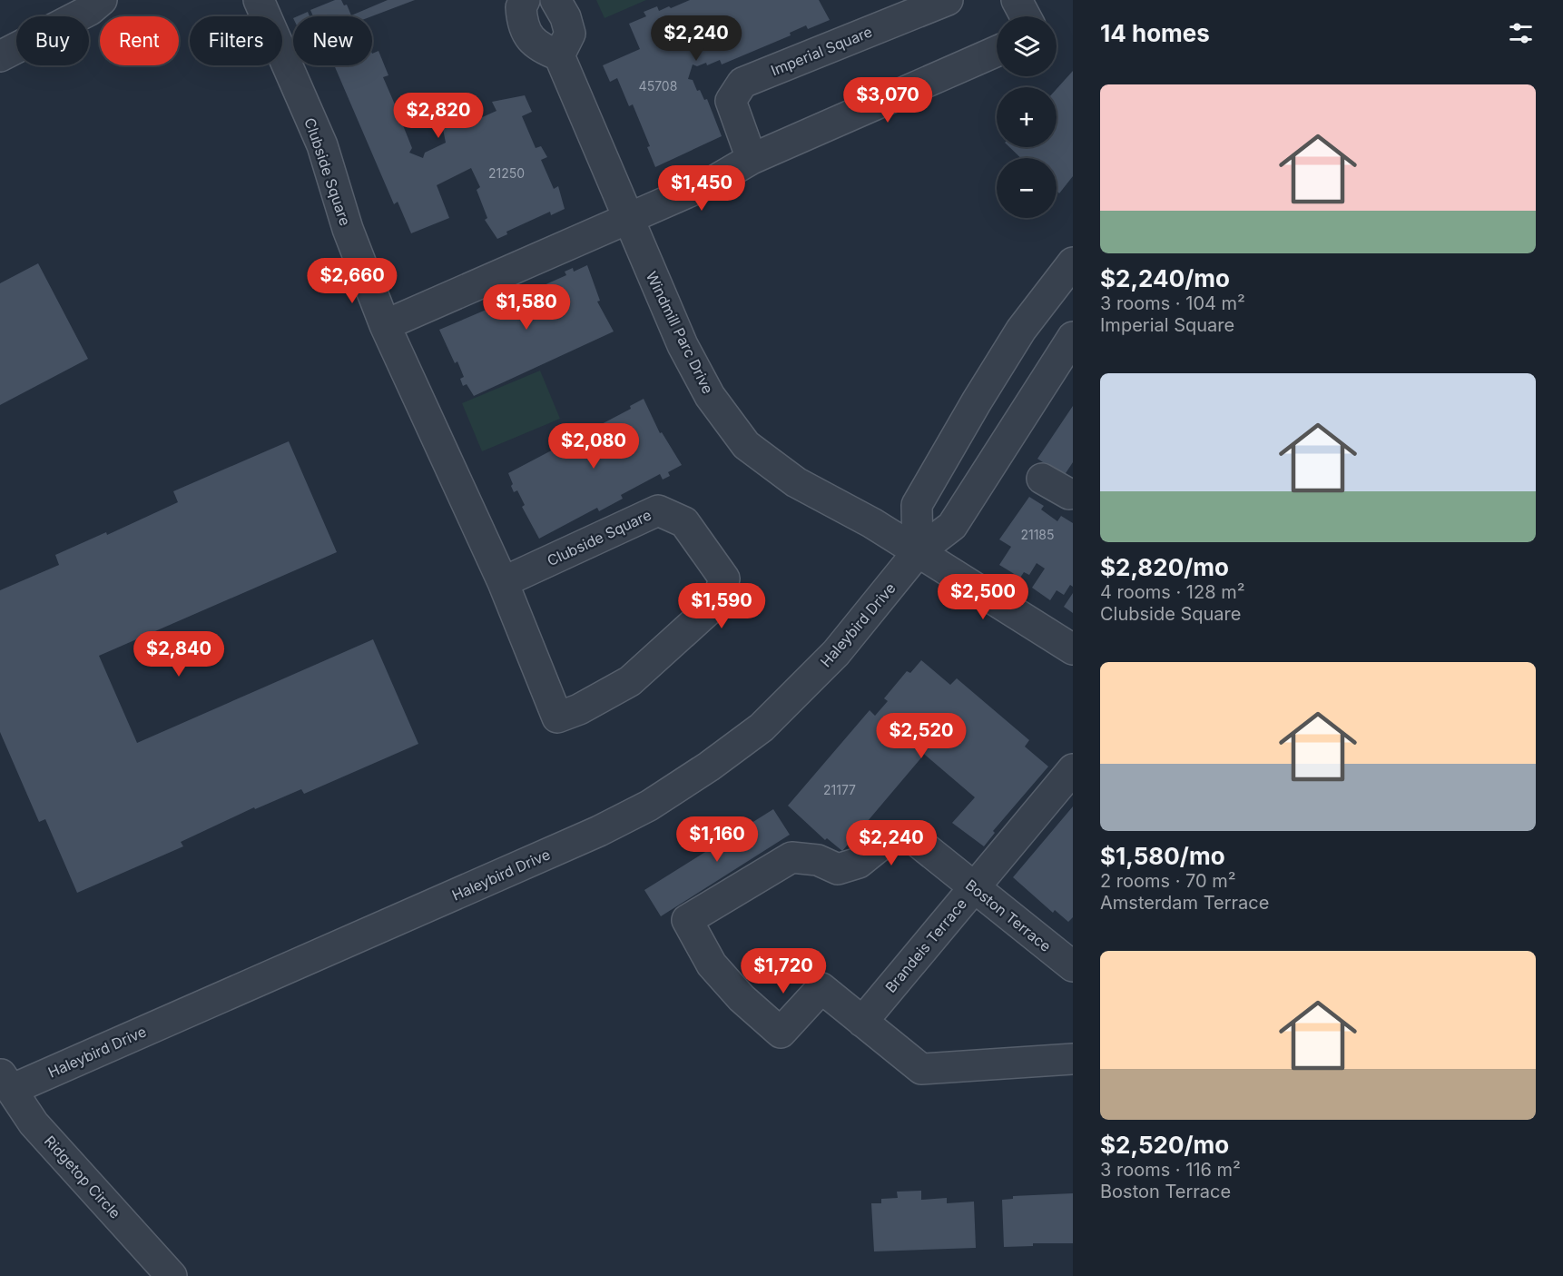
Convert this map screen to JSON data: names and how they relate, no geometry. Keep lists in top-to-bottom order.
{
  "streets": {
    "street": [
      "Imperial Square",
      "Clubside Square",
      "Windmill Parc Drive",
      "Haleybird Drive",
      "Boston Terrace",
      "Brandeis Terrace",
      "Ridgetop Circle"
    ]
  },
  "crossings": [
    ["Windmill Parc Drive", "Haleybird Drive"],
    ["Haleybird Drive", "Ridgetop Circle"],
    ["Boston Terrace", "Brandeis Terrace"]
  ],
  "house_numbers": [
    "45708",
    "21250",
    "21185",
    "21177"
  ],
  "page": {
    "heading": "14 homes",
    "price": [
      "$2,240",
      "$3,070",
      "$2,820",
      "$1,450",
      "$2,660",
      "$1,580",
      "$2,080",
      "$2,500",
      "$1,590",
      "$2,840",
      "$2,520",
      "$1,160",
      "$2,240",
      "$1,720"
    ],
    "map_buttons": ["+", "−"],
    "chip": [
      "Buy",
      "Rent",
      "Filters",
      "New"
    ],
    "list": [
      {
        "name": "$2,240/mo",
        "note": "3 rooms · 104 m² · Imperial Square"
      },
      {
        "name": "$2,820/mo",
        "note": "4 rooms · 128 m² · Clubside Square"
      },
      {
        "name": "$1,580/mo",
        "note": "2 rooms · 70 m² · Amsterdam Terrace"
      },
      {
        "name": "$2,520/mo",
        "note": "3 rooms · 116 m² · Boston Terrace"
      }
    ]
  }
}
